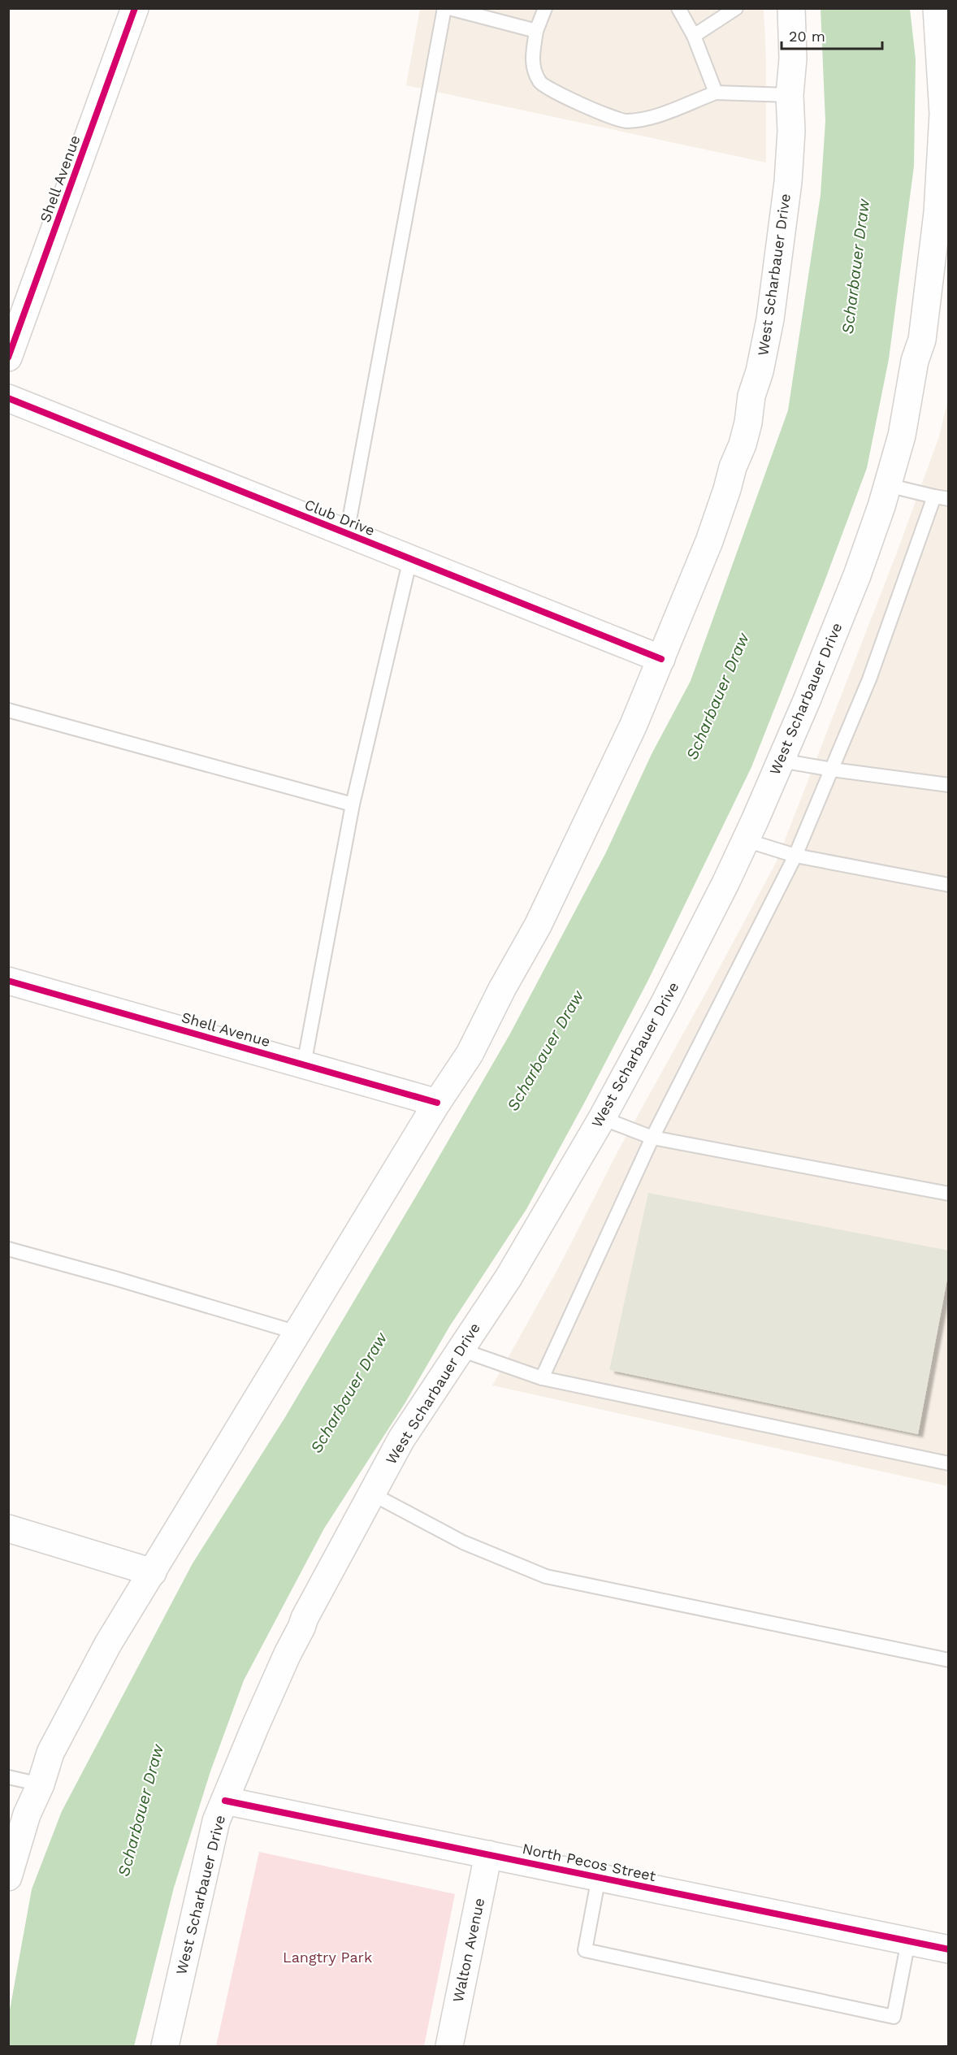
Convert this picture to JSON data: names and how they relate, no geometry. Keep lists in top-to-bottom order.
{
  "streets": {
    "main road": [
      "Shell Avenue",
      "West Scharbauer Drive",
      "Club Drive",
      "North Pecos Street",
      "Walton Avenue"
    ]
  },
  "crossings": [
    ["Shell Avenue", "West Scharbauer Drive"],
    ["West Scharbauer Drive", "Club Drive"],
    ["West Scharbauer Drive", "North Pecos Street"],
    ["North Pecos Street", "Walton Avenue"]
  ],
  "water": ["Scharbauer Draw"],
  "parks": ["Langtry Park"],
  "scale_bar": "20 m"
}
